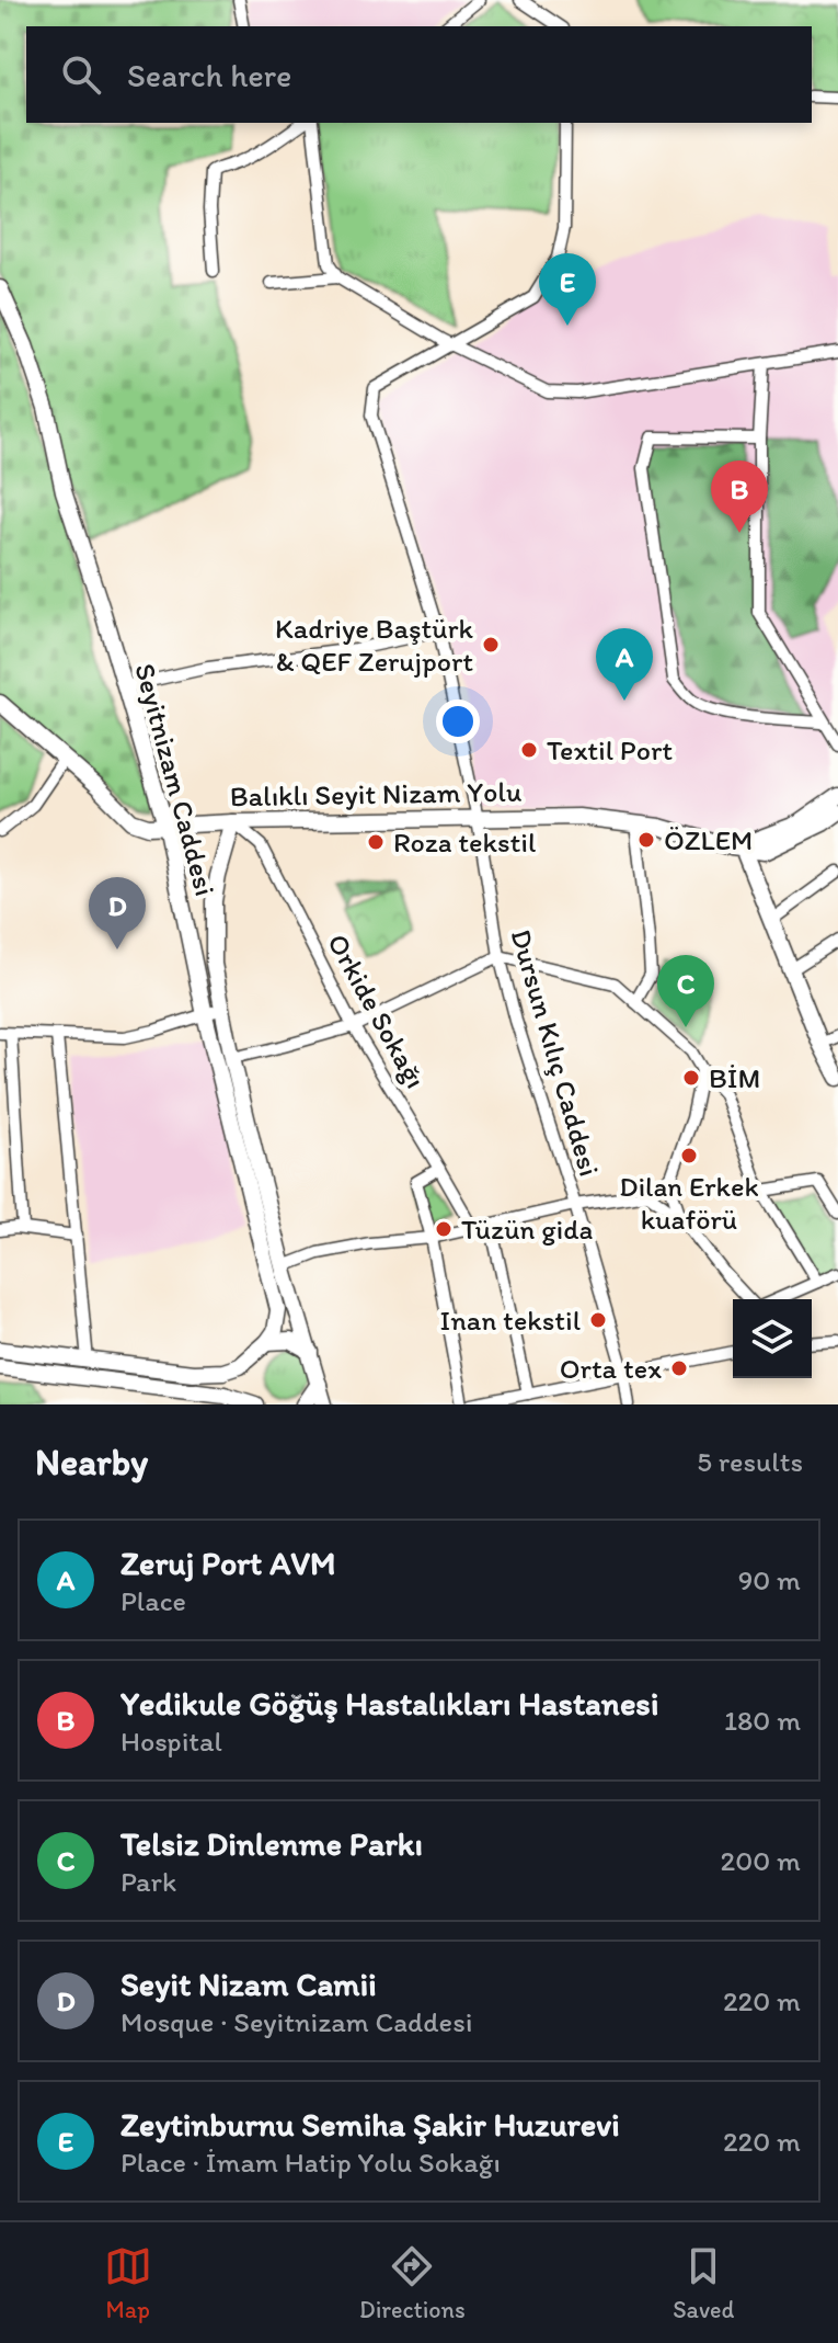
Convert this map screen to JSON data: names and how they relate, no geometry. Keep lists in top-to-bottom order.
{
  "streets": {
    "main road": ["Seyitnizam Caddesi", "Balıklı Seyit Nizam Yolu"],
    "street": ["Orkide Sokağı", "Dursun Kılıç Caddesi"]
  },
  "crossings": [
    ["Seyitnizam Caddesi", "Balıklı Seyit Nizam Yolu"],
    ["Seyitnizam Caddesi", "Orkide Sokağı"],
    ["Balıklı Seyit Nizam Yolu", "Orkide Sokağı"],
    ["Balıklı Seyit Nizam Yolu", "Dursun Kılıç Caddesi"]
  ],
  "places": [
    "Kadriye Baştürk & QEF Zerujport",
    "Textil Port",
    "ÖZLEM",
    "Roza tekstil",
    "BİM",
    "Dilan Erkek kuaförü",
    "Tüzün gida",
    "Inan tekstil",
    "Orta tex"
  ],
  "page": {
    "search": "Search here",
    "pins": [
      "E",
      "B",
      "A",
      "D",
      "C"
    ],
    "heading": ["Nearby", "5 results"],
    "list": [
      {
        "mark": "A",
        "name": "Zeruj Port AVM",
        "note": "Place",
        "value": "90 m"
      },
      {
        "mark": "B",
        "name": "Yedikule Göğüş Hastalıkları Hastanesi",
        "note": "Hospital",
        "value": "180 m"
      },
      {
        "mark": "C",
        "name": "Telsiz Dinlenme Parkı",
        "note": "Park",
        "value": "200 m"
      },
      {
        "mark": "D",
        "name": "Seyit Nizam Camii",
        "note": "Mosque · Seyitnizam Caddesi",
        "value": "220 m"
      },
      {
        "mark": "E",
        "name": "Zeytinburnu Semiha Şakir Huzurevi",
        "note": "Place · İmam Hatip Yolu Sokağı",
        "value": "220 m"
      }
    ],
    "nav": ["Map", "Directions", "Saved"]
  }
}
